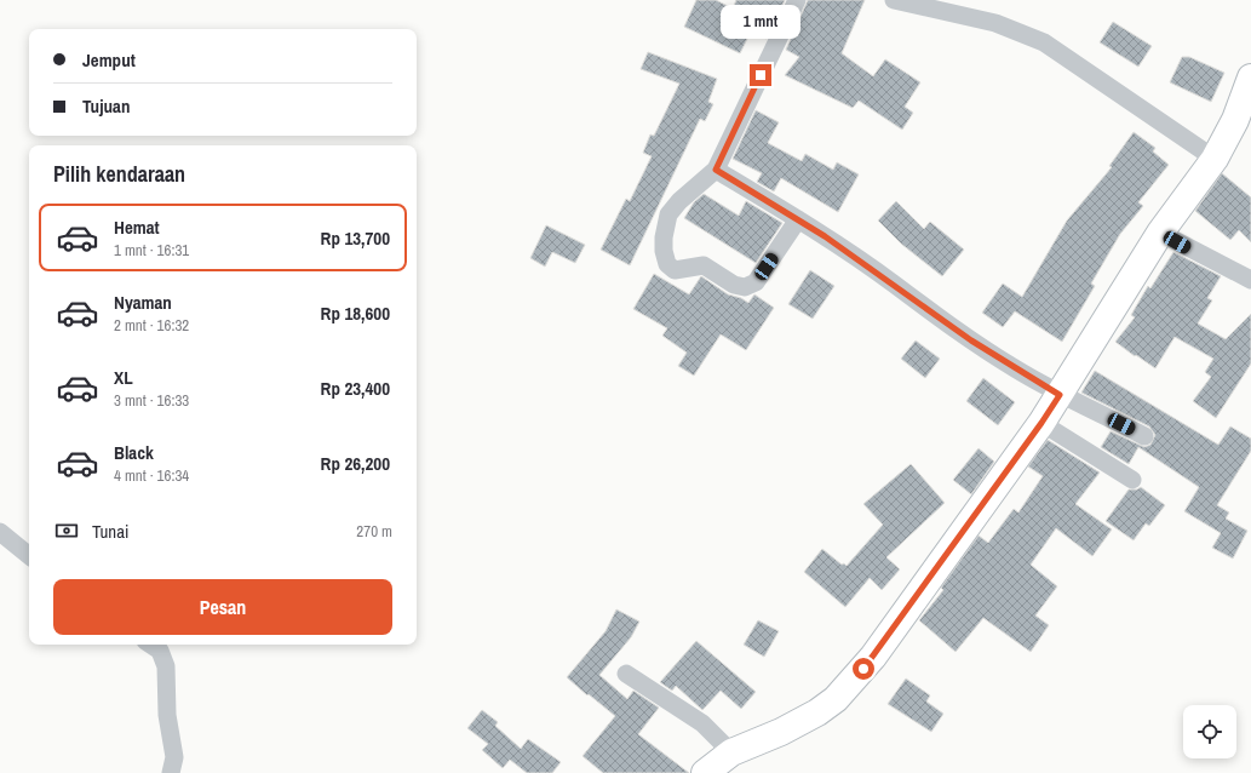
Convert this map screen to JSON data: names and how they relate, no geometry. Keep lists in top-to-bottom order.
{
  "page": {
    "bubble": "1 mnt",
    "banner": ["Jemput", "Tujuan"],
    "heading": "Pilih kendaraan",
    "list": [
      {
        "name": "Hemat",
        "note": "1 mnt · 16:31",
        "value": "Rp 13,700"
      },
      {
        "name": "Nyaman",
        "note": "2 mnt · 16:32",
        "value": "Rp 18,600"
      },
      {
        "name": "XL",
        "note": "3 mnt · 16:33",
        "value": "Rp 23,400"
      },
      {
        "name": "Black",
        "note": "4 mnt · 16:34",
        "value": "Rp 26,200"
      }
    ],
    "pay": ["Tunai", "270 m"],
    "buttons": "Pesan"
  }
}
